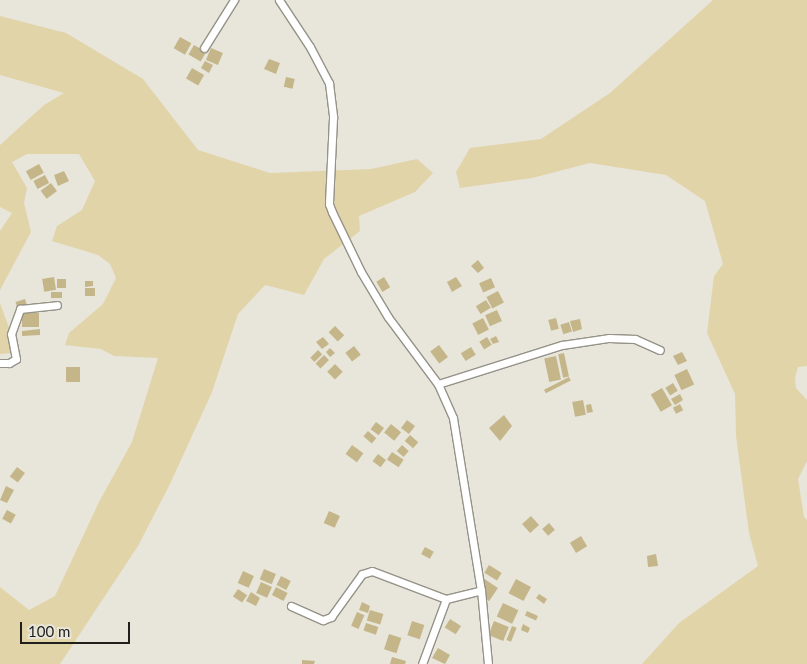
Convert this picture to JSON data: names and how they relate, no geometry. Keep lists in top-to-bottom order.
{
  "scale_bar": "100 m"
}
